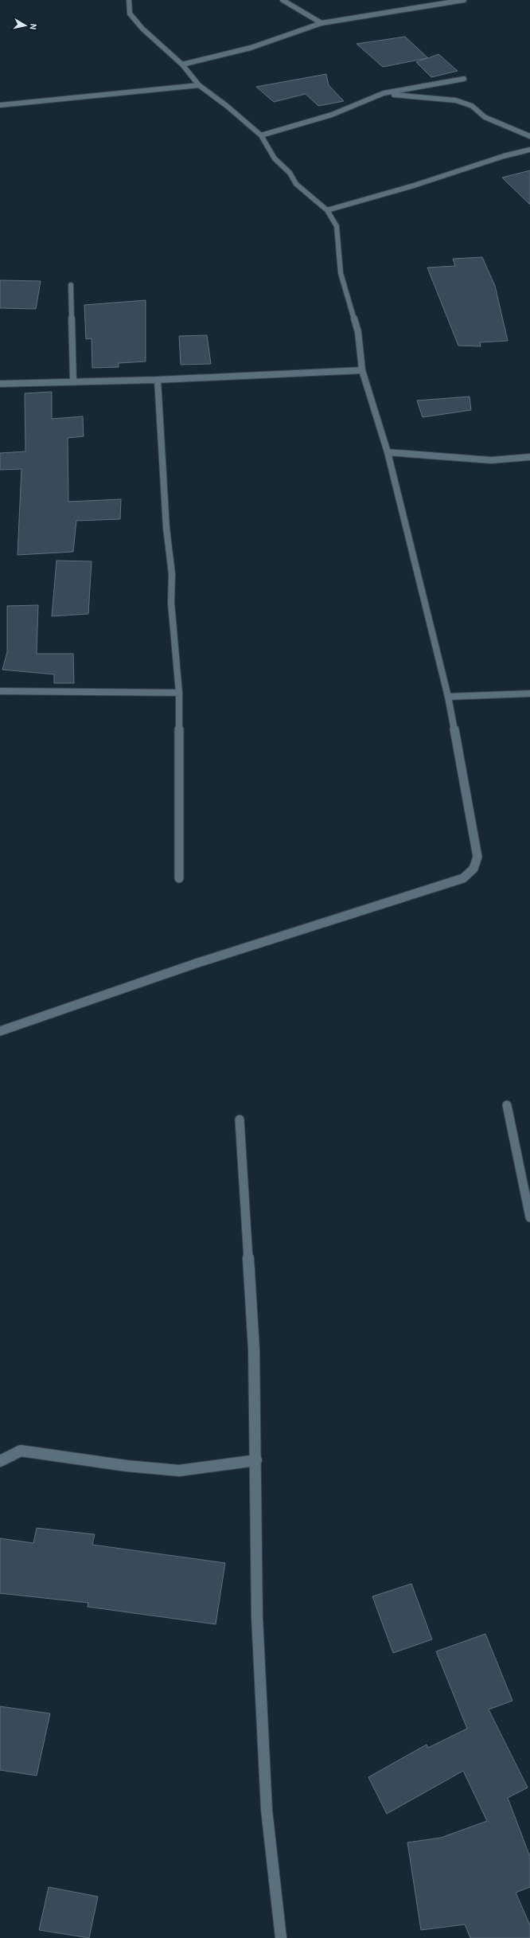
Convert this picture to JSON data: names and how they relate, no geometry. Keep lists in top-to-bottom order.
{
  "north": "right"
}
